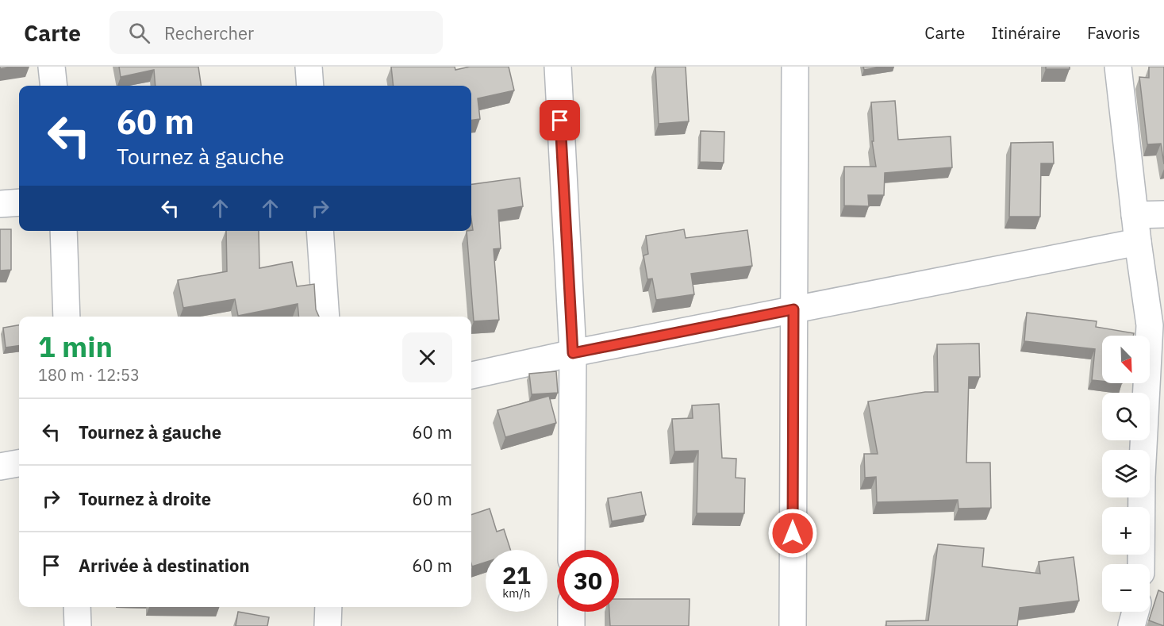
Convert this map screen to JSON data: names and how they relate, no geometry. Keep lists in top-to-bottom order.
{
  "north": "bottom right",
  "page": {
    "header": "Carte",
    "search": "Rechercher",
    "nav": ["Carte", "Itinéraire", "Favoris"],
    "turn": ["60 m", "Tournez à gauche"],
    "heading": ["1 min", "180 m · 12:53"],
    "map_buttons": ["+", "−"],
    "list": [
      {
        "name": "Tournez à gauche",
        "value": "60 m"
      },
      {
        "name": "Tournez à droite",
        "value": "60 m"
      },
      {
        "name": "Arrivée à destination",
        "value": "60 m"
      }
    ],
    "speed": "21 km/h",
    "limit": "30"
  }
}
